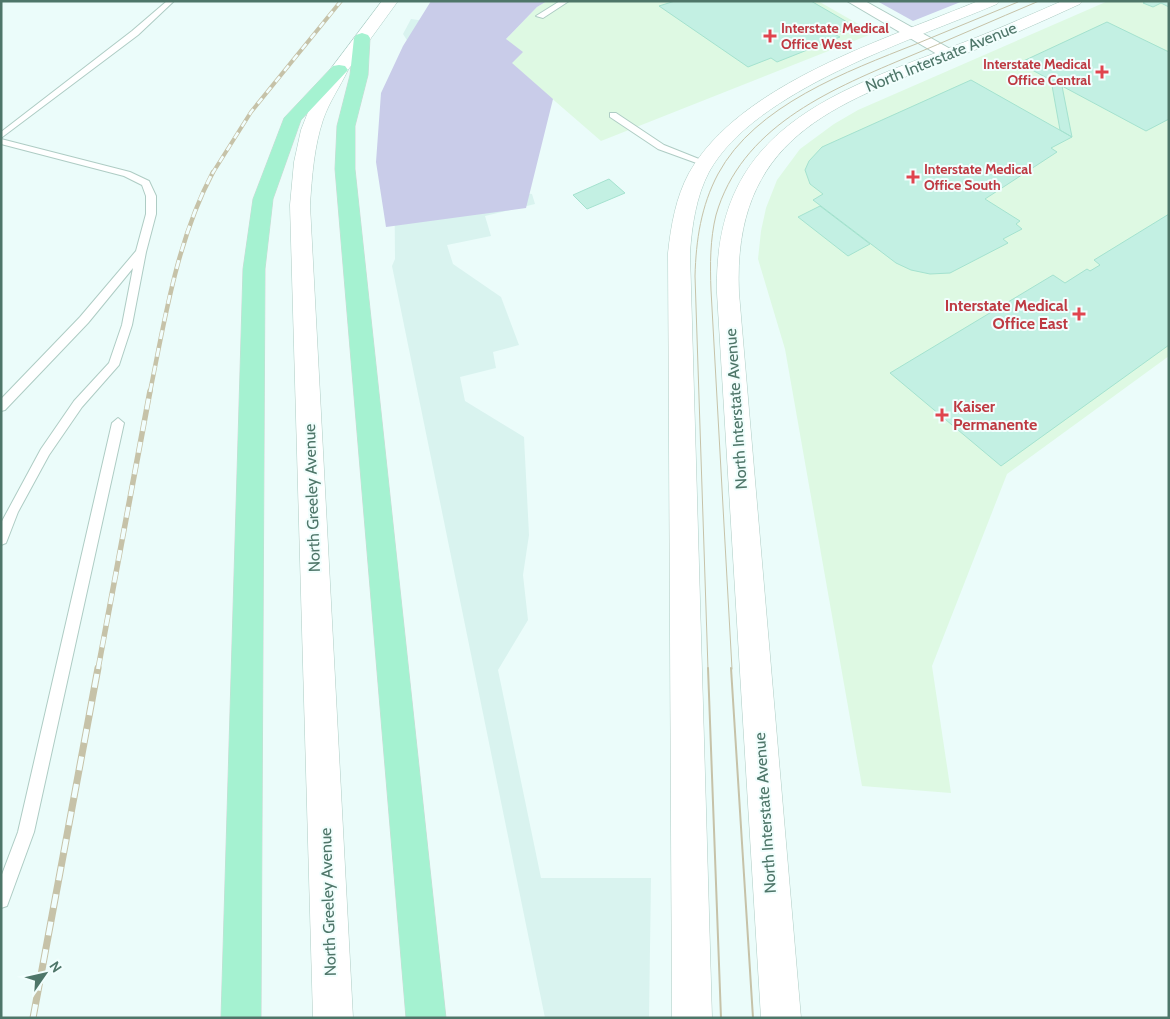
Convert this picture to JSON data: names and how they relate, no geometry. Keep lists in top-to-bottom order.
{
  "streets": {
    "street": ["North Interstate Avenue", "North Greeley Avenue"]
  },
  "places": {
    "health": [
      "Interstate Medical Office West",
      "Interstate Medical Office Central",
      "Interstate Medical Office South",
      "Interstate Medical Office East",
      "Kaiser Permanente"
    ]
  },
  "north": "top right"
}
